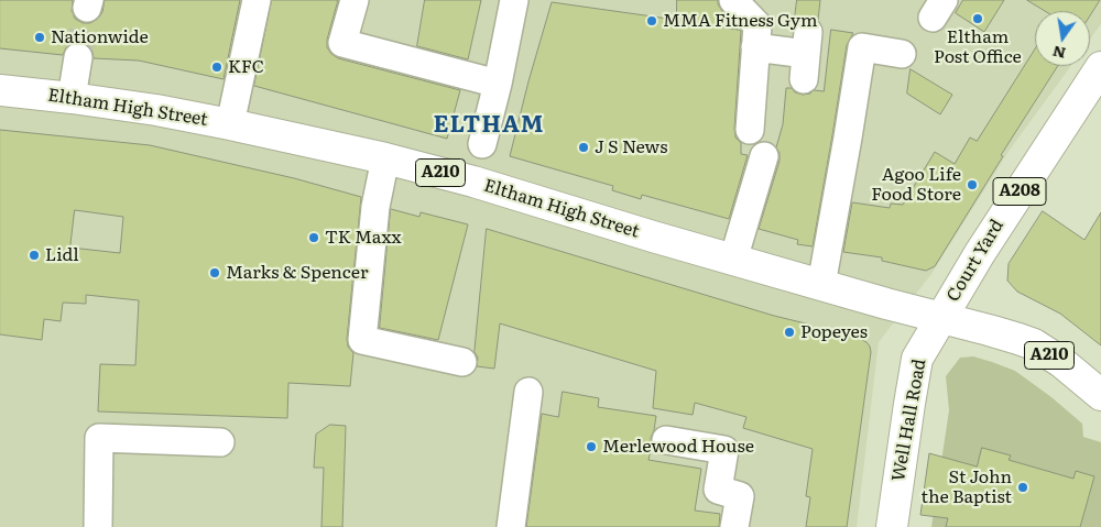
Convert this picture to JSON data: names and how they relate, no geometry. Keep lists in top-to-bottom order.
{
  "streets": {
    "main road": [
      "Eltham High Street",
      "A210",
      "A208",
      "Court Yard",
      "Well Hall Road"
    ]
  },
  "crossings": [
    ["Eltham High Street", "Court Yard"],
    ["Eltham High Street", "Well Hall Road"],
    ["Court Yard", "Well Hall Road"]
  ],
  "districts": ["ELTHAM"],
  "places": [
    "Eltham Post Office",
    "MMA Fitness Gym",
    "Nationwide",
    "KFC",
    "J S News",
    "Agoo Life Food Store",
    "TK Maxx",
    "Lidl",
    "Marks & Spencer",
    "Popeyes",
    "Merlewood House",
    "St John the Baptist"
  ],
  "north": "bottom"
}
